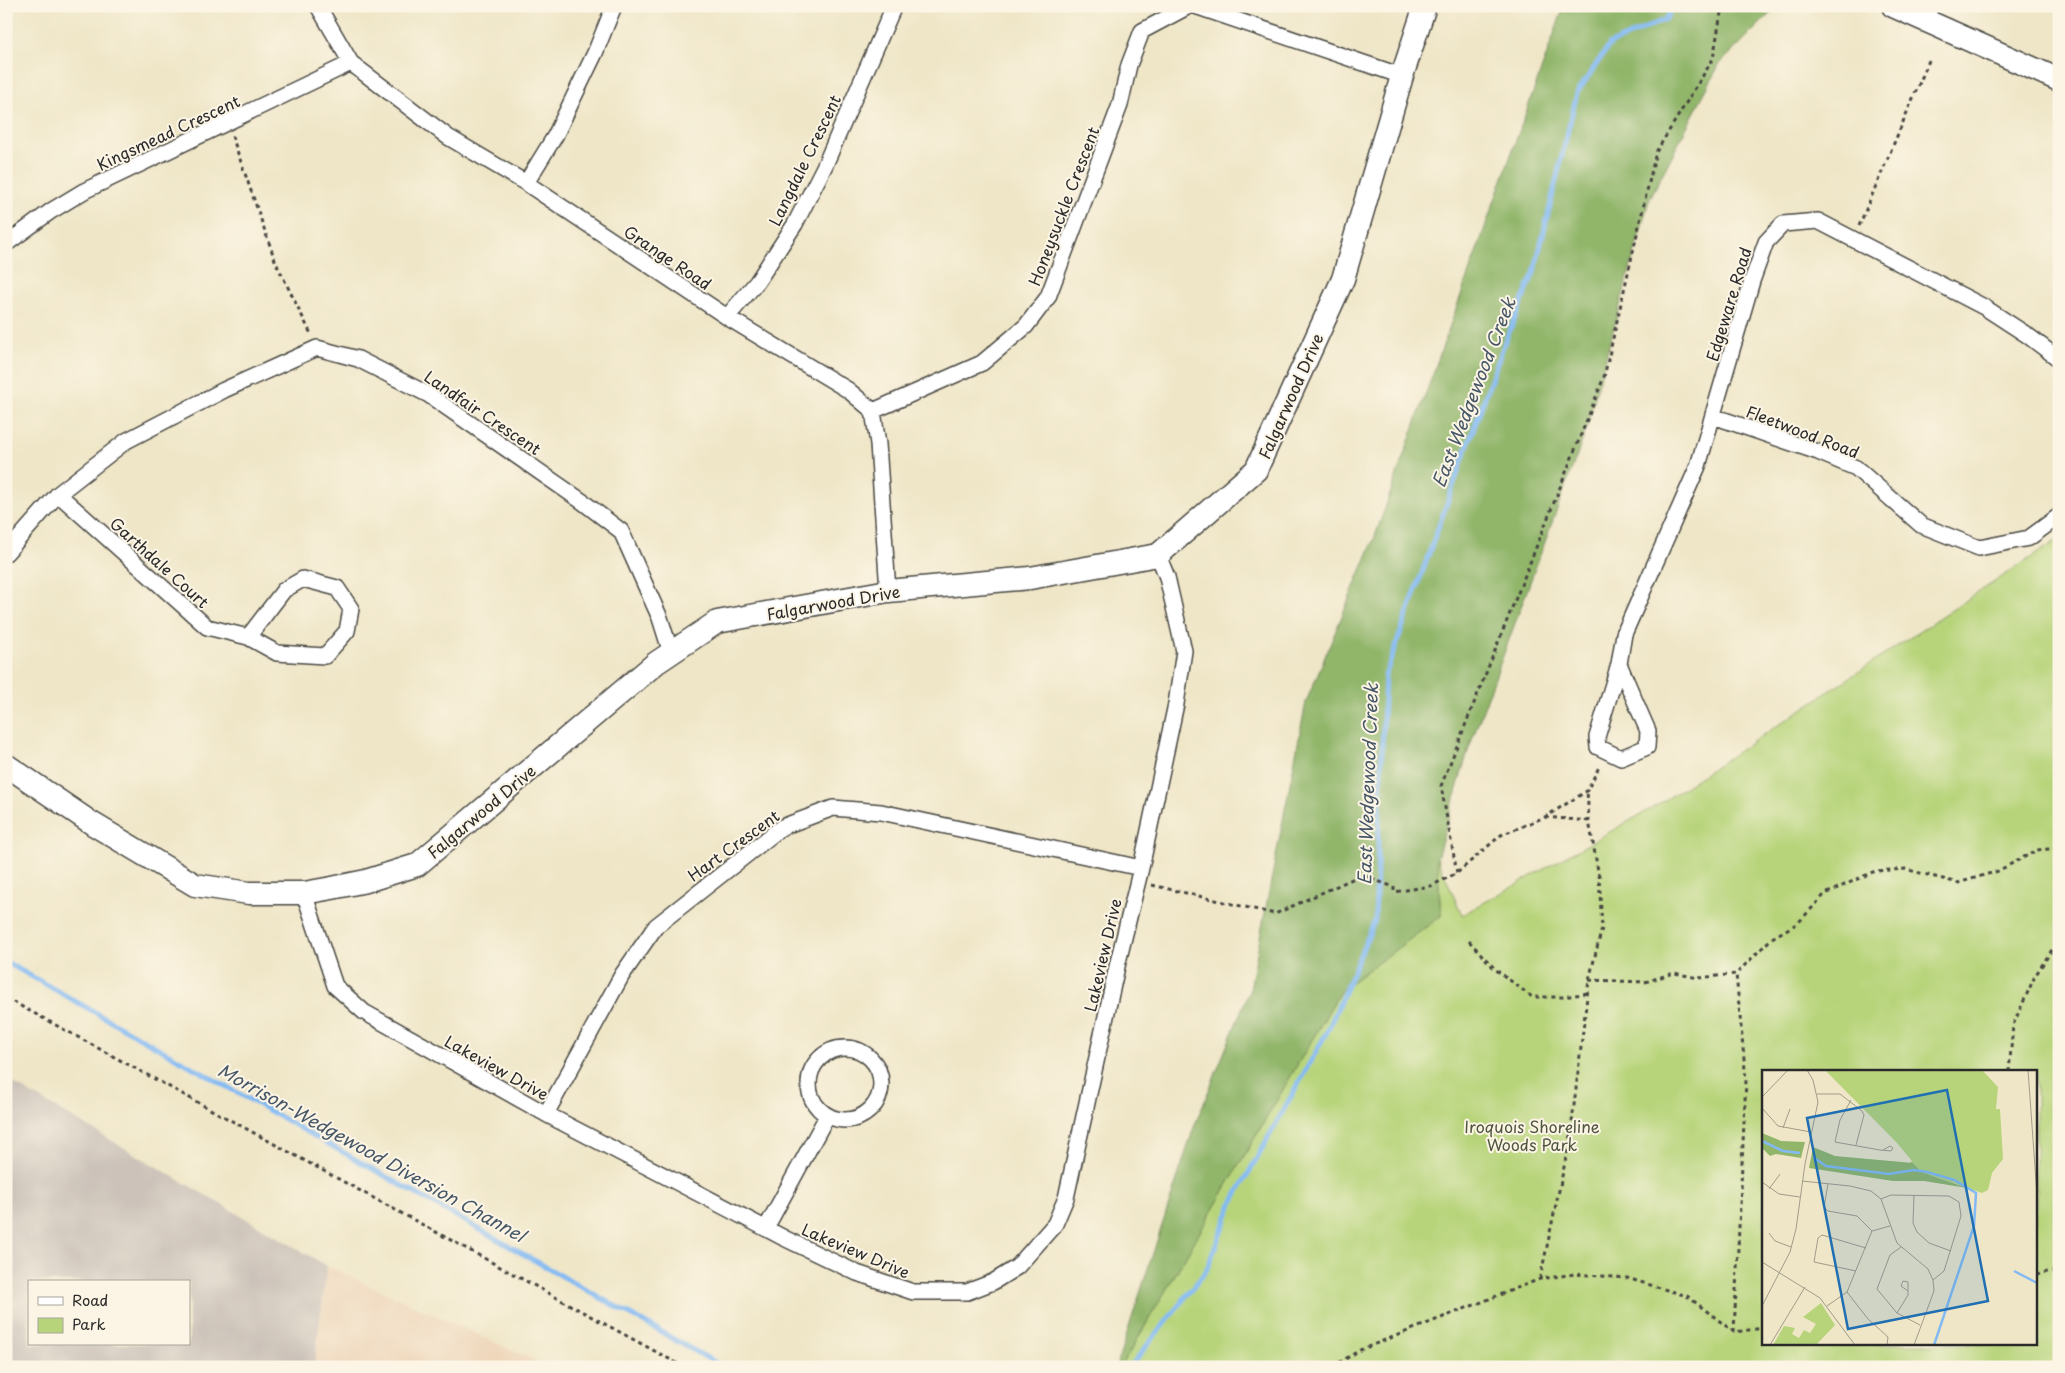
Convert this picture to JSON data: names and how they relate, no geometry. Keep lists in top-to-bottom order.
{
  "streets": {
    "street": [
      "Kingsmead Crescent",
      "Langdale Crescent",
      "Honeysuckle Crescent",
      "Grange Road",
      "Edgeware Road",
      "Falgarwood Drive",
      "Landfair Crescent",
      "Fleetwood Road",
      "Garthdale Court",
      "Hart Crescent",
      "Lakeview Drive"
    ]
  },
  "crossings": [
    ["Kingsmead Crescent", "Grange Road"],
    ["Langdale Crescent", "Grange Road"],
    ["Honeysuckle Crescent", "Grange Road"],
    ["Edgeware Road", "Fleetwood Road"],
    ["Falgarwood Drive", "Landfair Crescent"],
    ["Falgarwood Drive", "Lakeview Drive"],
    ["Hart Crescent", "Lakeview Drive"]
  ],
  "water": ["East Wedgewood Creek", "Morrison-Wedgewood Diversion Channel"],
  "parks": ["Iroquois Shoreline Woods Park"],
  "legend": ["Road", "Park"]
}
